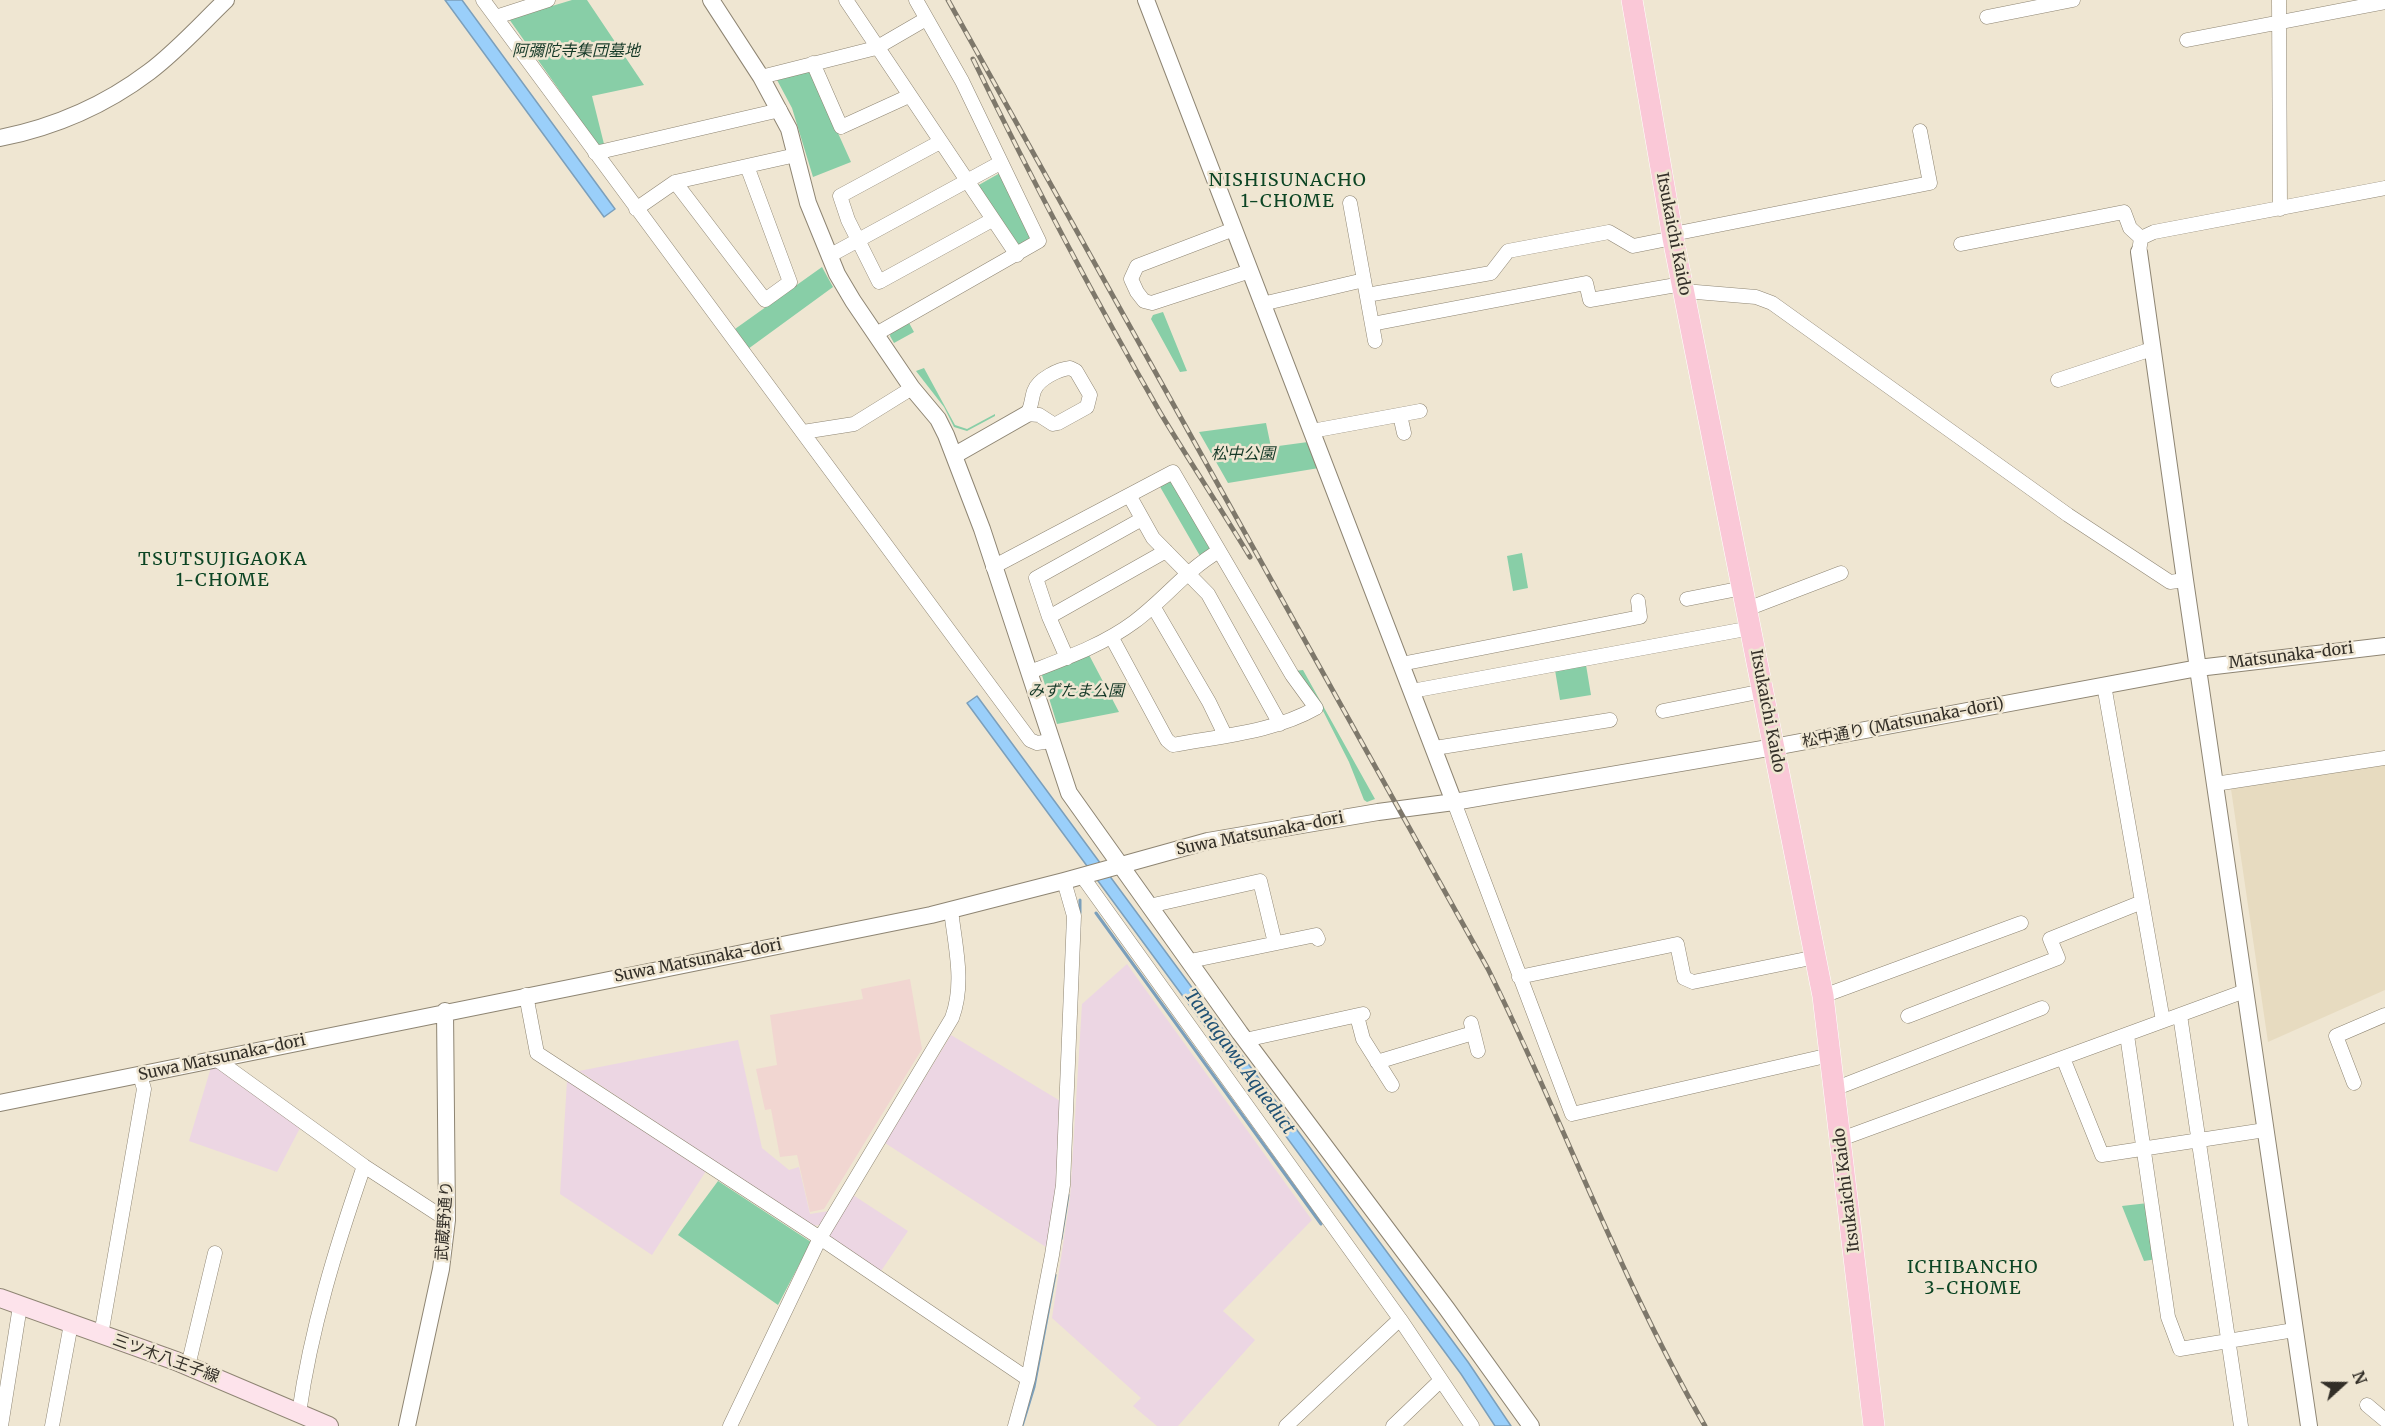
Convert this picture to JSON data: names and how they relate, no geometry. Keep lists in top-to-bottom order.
{
  "streets": {
    "main road": ["Itsukaichi Kaido", "三ツ木八王子線"],
    "street": [
      "Matsunaka-dori",
      "松中通り (Matsunaka-dori)",
      "Suwa Matsunaka-dori",
      "武蔵野通り"
    ]
  },
  "crossings": [
    ["Itsukaichi Kaido", "松中通り (Matsunaka-dori)"],
    ["Matsunaka-dori", "松中通り (Matsunaka-dori)"],
    ["松中通り (Matsunaka-dori)", "Suwa Matsunaka-dori"],
    ["Suwa Matsunaka-dori", "武蔵野通り"]
  ],
  "districts": ["NISHISUNACHO 1-CHOME", "TSUTSUJIGAOKA 1-CHOME", "ICHIBANCHO 3-CHOME"],
  "water": ["Tamagawa Aqueduct"],
  "parks": ["阿彌陀寺集団墓地", "松中公園", "みずたま公園"],
  "north": "right"
}
